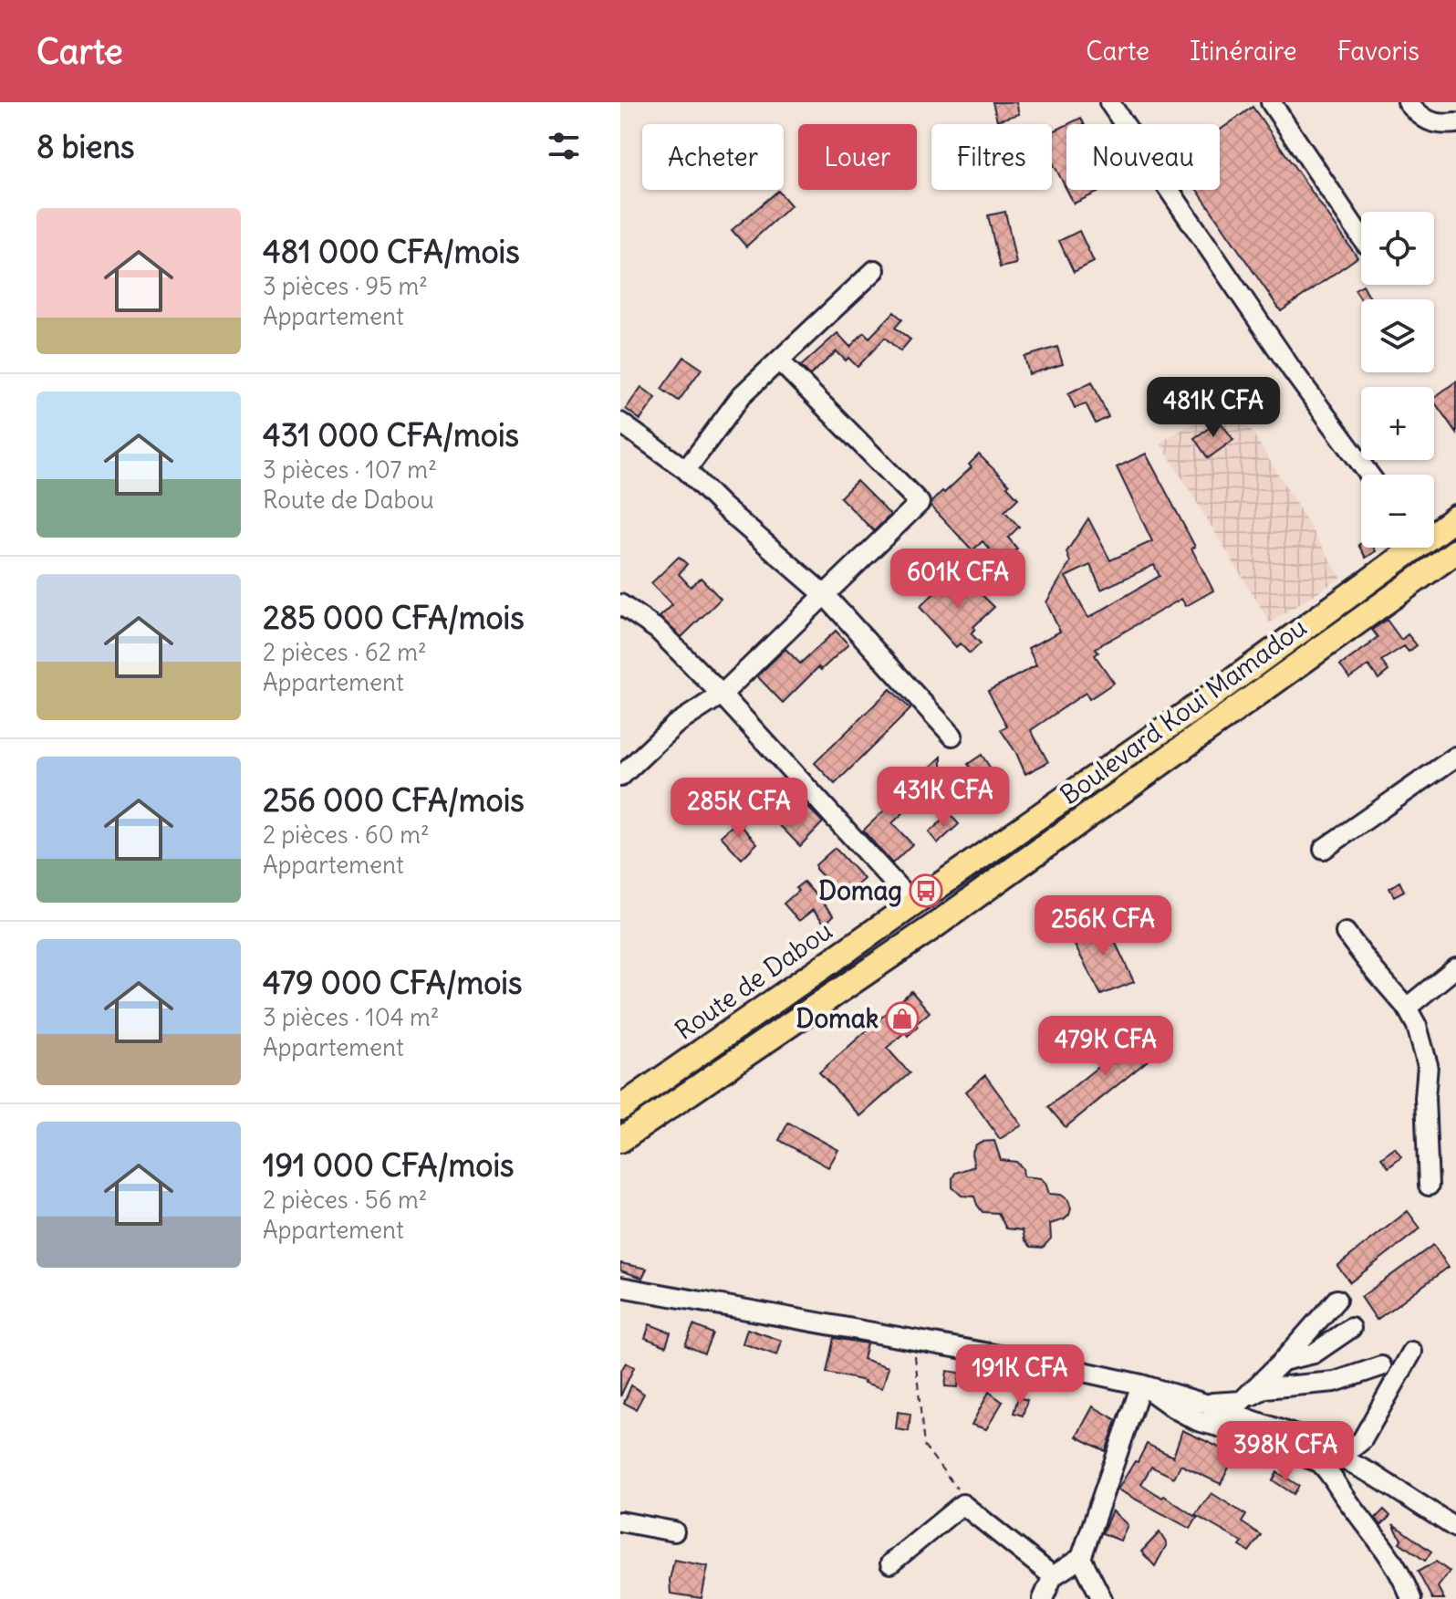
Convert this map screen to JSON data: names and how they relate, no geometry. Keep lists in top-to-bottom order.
{
  "streets": {
    "main road": ["Boulevard Koui Mamadou", "Route de Dabou"]
  },
  "places": {
    "bus stop": ["Domag"],
    "shop": ["Domak"]
  },
  "page": {
    "header": "Carte",
    "nav": ["Carte", "Itinéraire", "Favoris"],
    "heading": "8 biens",
    "chip": [
      "Acheter",
      "Louer",
      "Filtres",
      "Nouveau"
    ],
    "list": [
      {
        "name": "481 000 CFA/mois",
        "note": "3 pièces · 95 m² · Appartement"
      },
      {
        "name": "431 000 CFA/mois",
        "note": "3 pièces · 107 m² · Route de Dabou"
      },
      {
        "name": "285 000 CFA/mois",
        "note": "2 pièces · 62 m² · Appartement"
      },
      {
        "name": "256 000 CFA/mois",
        "note": "2 pièces · 60 m² · Appartement"
      },
      {
        "name": "479 000 CFA/mois",
        "note": "3 pièces · 104 m² · Appartement"
      },
      {
        "name": "191 000 CFA/mois",
        "note": "2 pièces · 56 m² · Appartement"
      }
    ],
    "map_buttons": ["+", "−"],
    "price": [
      "481K CFA",
      "601K CFA",
      "431K CFA",
      "285K CFA",
      "256K CFA",
      "479K CFA",
      "191K CFA",
      "398K CFA"
    ]
  }
}
